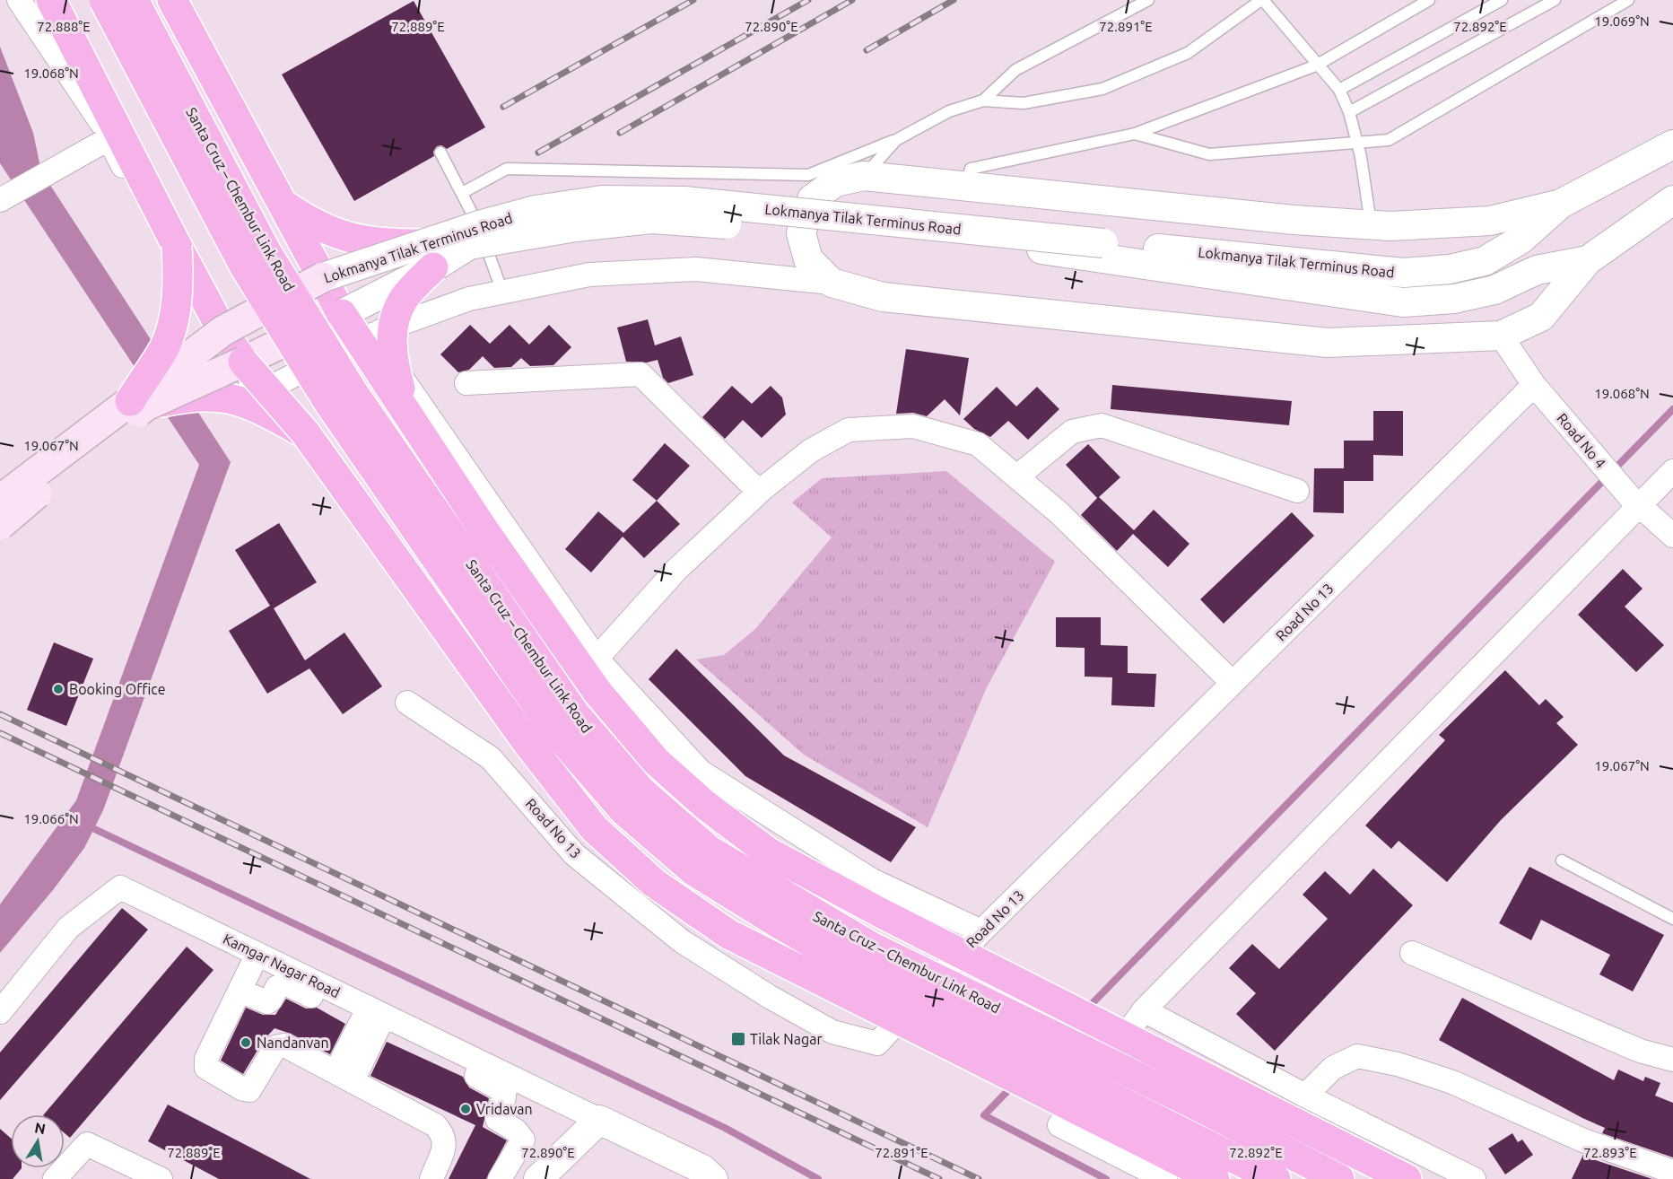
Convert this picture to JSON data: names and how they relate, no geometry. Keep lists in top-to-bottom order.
{
  "streets": {
    "highway": ["Santa Cruz – Chembur Link Road"],
    "main road": ["Lokmanya Tilak Terminus Road"],
    "street": ["Road No 4", "Road No 13", "Kamgar Nagar Road"]
  },
  "crossings": [
    ["Road No 4", "Road No 13"]
  ],
  "places": {
    "other": ["Booking Office", "Nandanvan", "Vridavan"],
    "transit": ["Tilak Nagar"]
  },
  "north": "top",
  "coordinates": [
    "19.069°N",
    "72.888°E",
    "72.889°E",
    "72.890°E",
    "72.891°E",
    "72.892°E",
    "19.068°N",
    "19.067°N",
    "19.066°N",
    "72.893°E"
  ]
}
